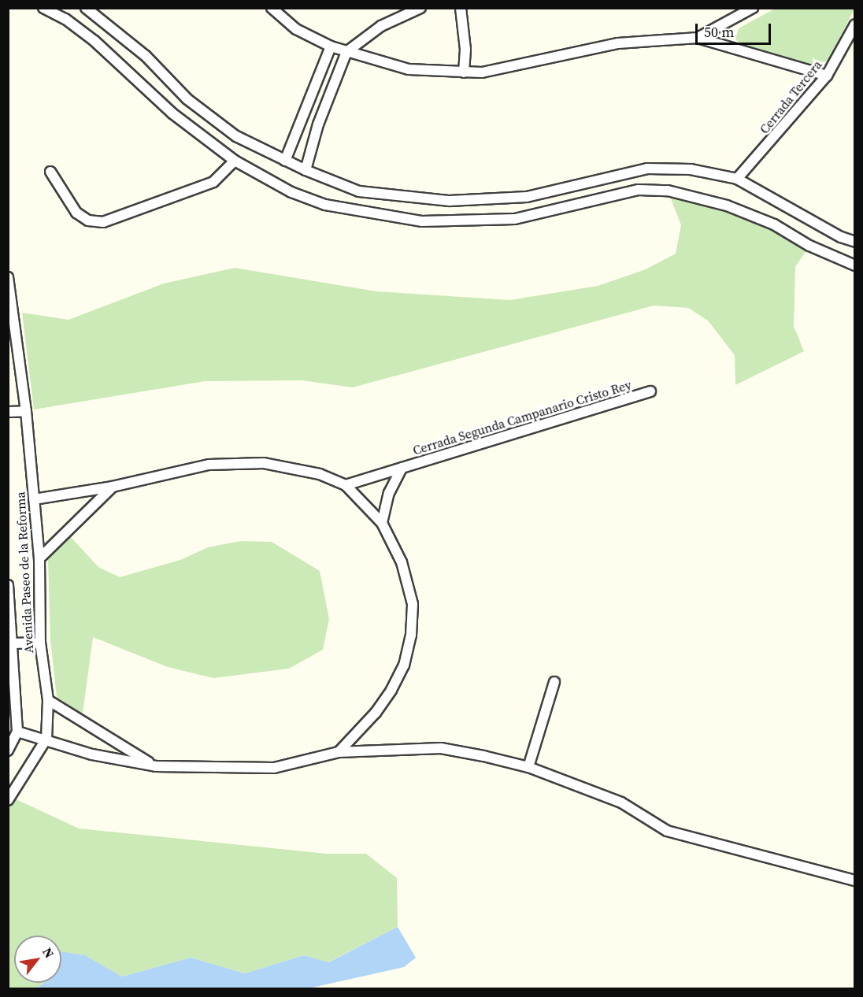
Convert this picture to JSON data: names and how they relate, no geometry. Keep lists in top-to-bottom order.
{
  "streets": {
    "street": ["Cerrada Tercera", "Cerrada Segunda Campanario Cristo Rey", "Avenida Paseo de la Reforma"]
  },
  "scale_bar": "50 m",
  "north": "top right"
}
